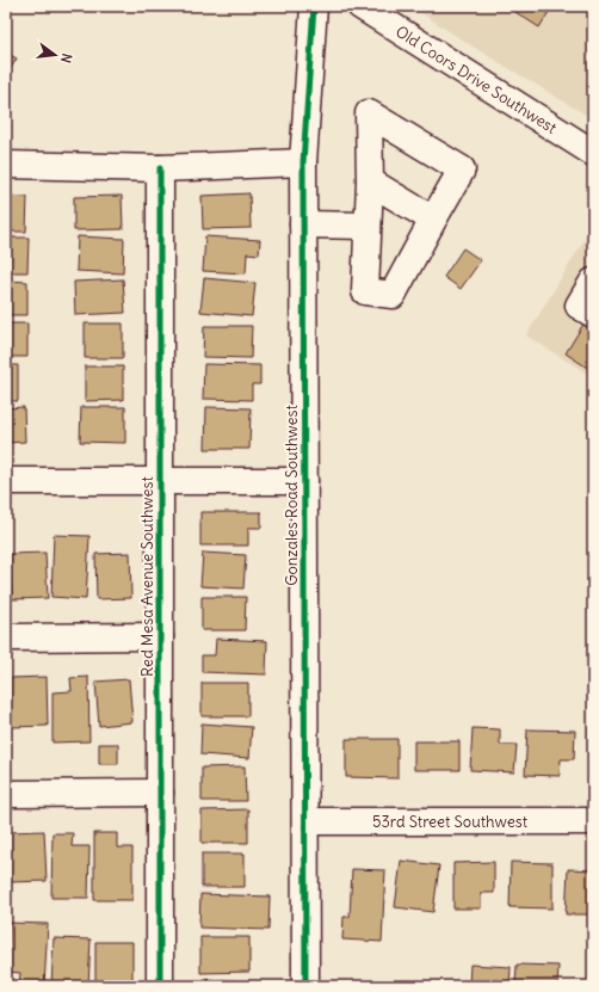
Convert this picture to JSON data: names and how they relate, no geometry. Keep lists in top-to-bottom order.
{
  "streets": {
    "street": [
      "Old Coors Drive Southwest",
      "Gonzales Road Southwest",
      "Red Mesa Avenue Southwest",
      "53rd Street Southwest"
    ]
  },
  "crossings": [
    ["Gonzales Road Southwest", "53rd Street Southwest"]
  ],
  "north": "right"
}
